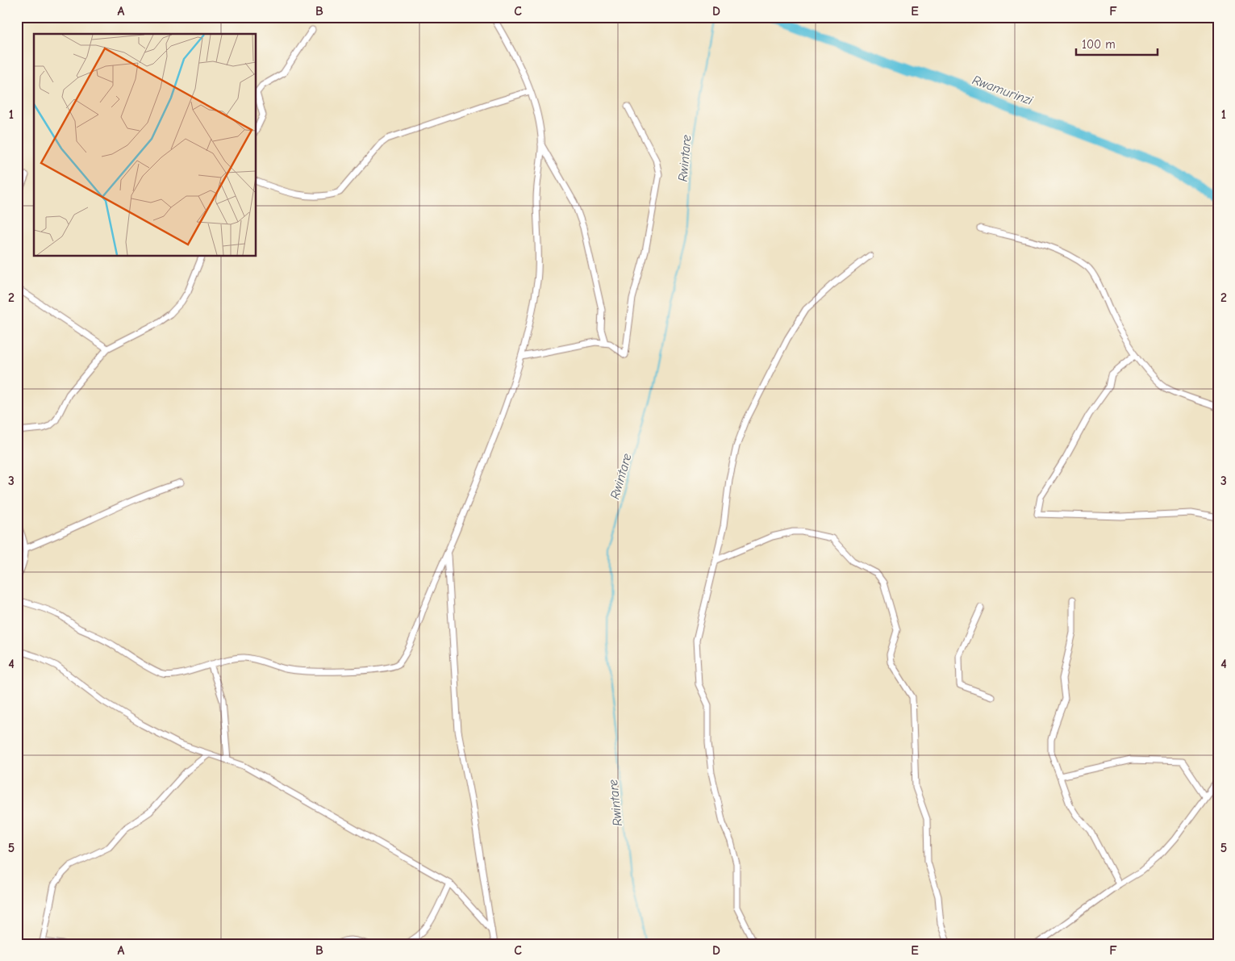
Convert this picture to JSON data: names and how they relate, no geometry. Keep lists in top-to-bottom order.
{
  "water": ["Rwamurinzi", "Rwintare"],
  "scale_bar": "100 m",
  "grid": {
    "columns": [
      "A",
      "B",
      "C",
      "D",
      "E",
      "F"
    ],
    "rows": [
      "1",
      "2",
      "3",
      "4",
      "5"
    ]
  }
}
